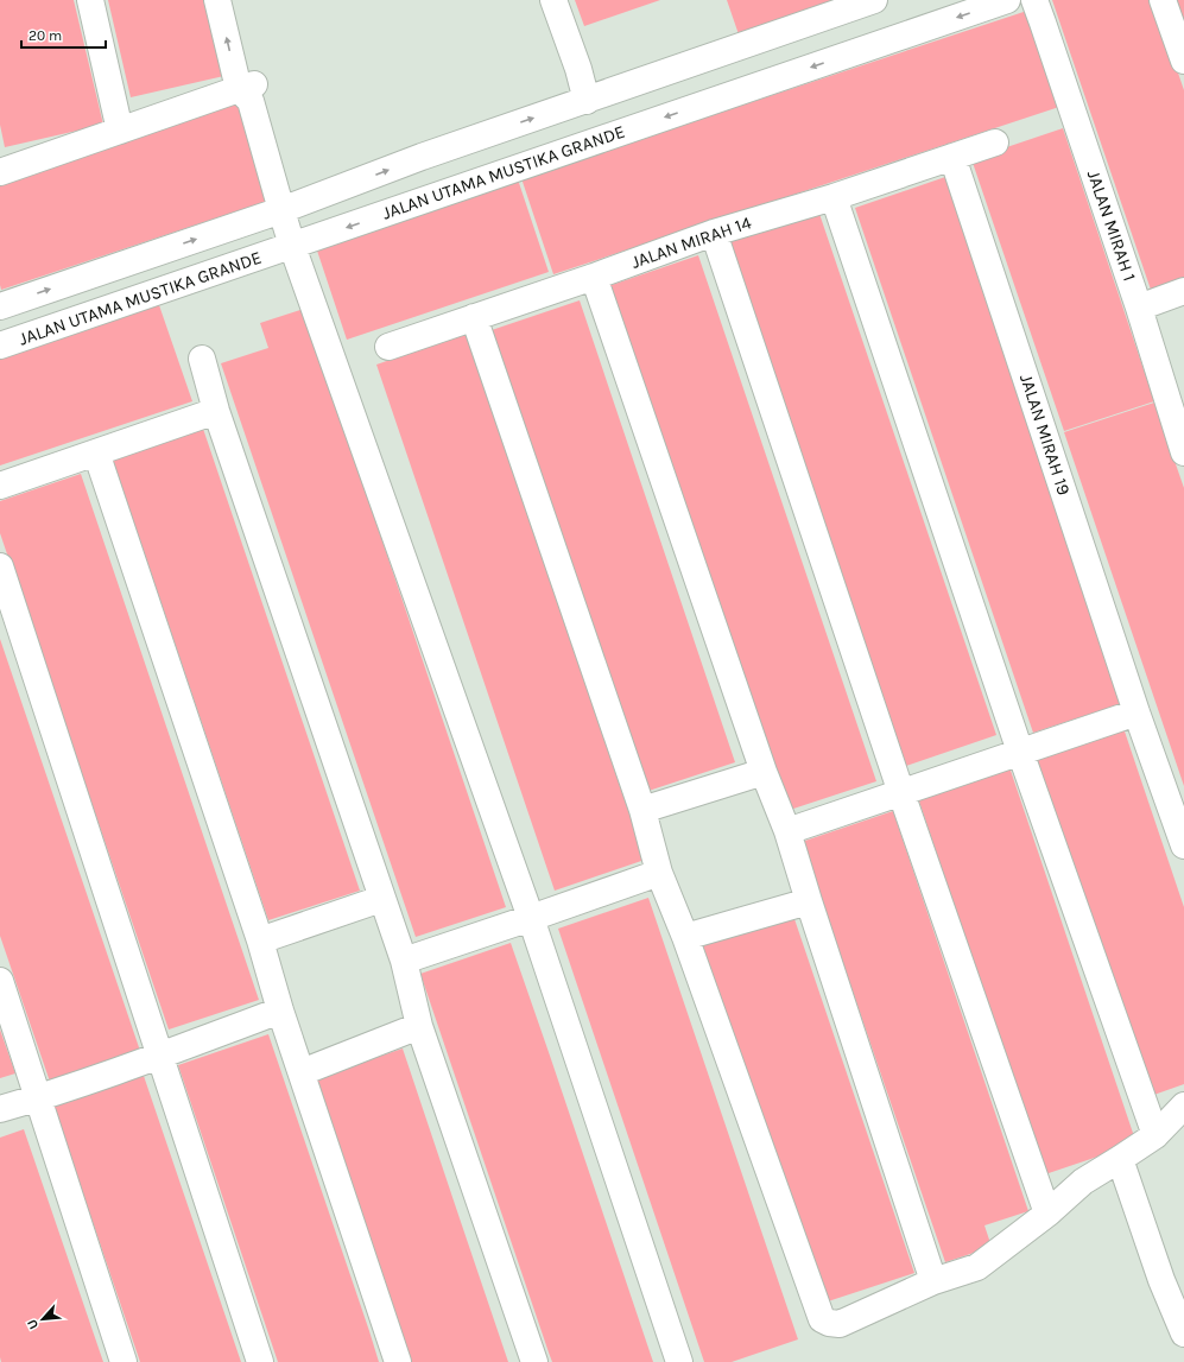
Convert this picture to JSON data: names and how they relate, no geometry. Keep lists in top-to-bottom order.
{
  "streets": {
    "street": [
      "JALAN UTAMA MUSTIKA GRANDE",
      "JALAN MIRAH 1",
      "JALAN MIRAH 14",
      "JALAN MIRAH 19"
    ]
  },
  "crossings": [
    ["JALAN MIRAH 14", "JALAN MIRAH 19"]
  ],
  "scale_bar": "20 m",
  "north": "bottom left"
}
